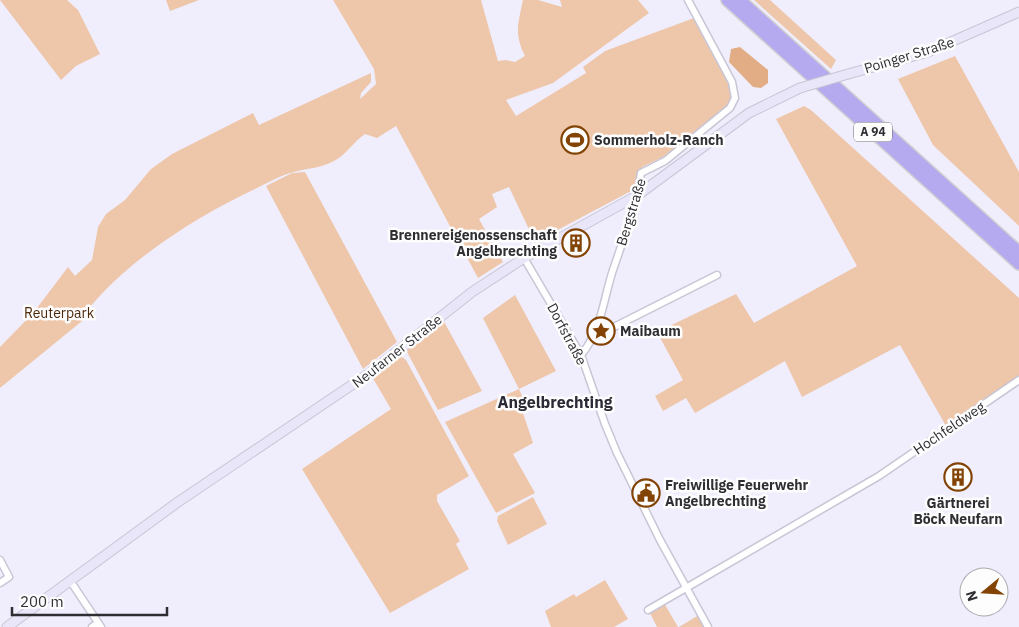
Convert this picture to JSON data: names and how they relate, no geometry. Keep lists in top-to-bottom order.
{
  "streets": {
    "highway": ["A 94"],
    "street": [
      "Poinger Straße",
      "Bergstraße",
      "Dorfstraße",
      "Neufarner Straße",
      "Hochfeldweg"
    ]
  },
  "crossings": [
    ["Poinger Straße", "Neufarner Straße"],
    ["Bergstraße", "Dorfstraße"],
    ["Bergstraße", "Neufarner Straße"],
    ["Dorfstraße", "Neufarner Straße"],
    ["Dorfstraße", "Hochfeldweg"]
  ],
  "districts": ["Angelbrechting"],
  "parks": ["Reuterpark"],
  "places": {
    "sports": ["Sommerholz-Ranch"],
    "building": ["Brennereigenossenschaft Angelbrechting", "Gärtnerei Böck Neufarn"],
    "place": ["Maibaum"],
    "public building": ["Freiwillige Feuerwehr Angelbrechting"]
  },
  "scale_bar": "200 m",
  "north": "left"
}
